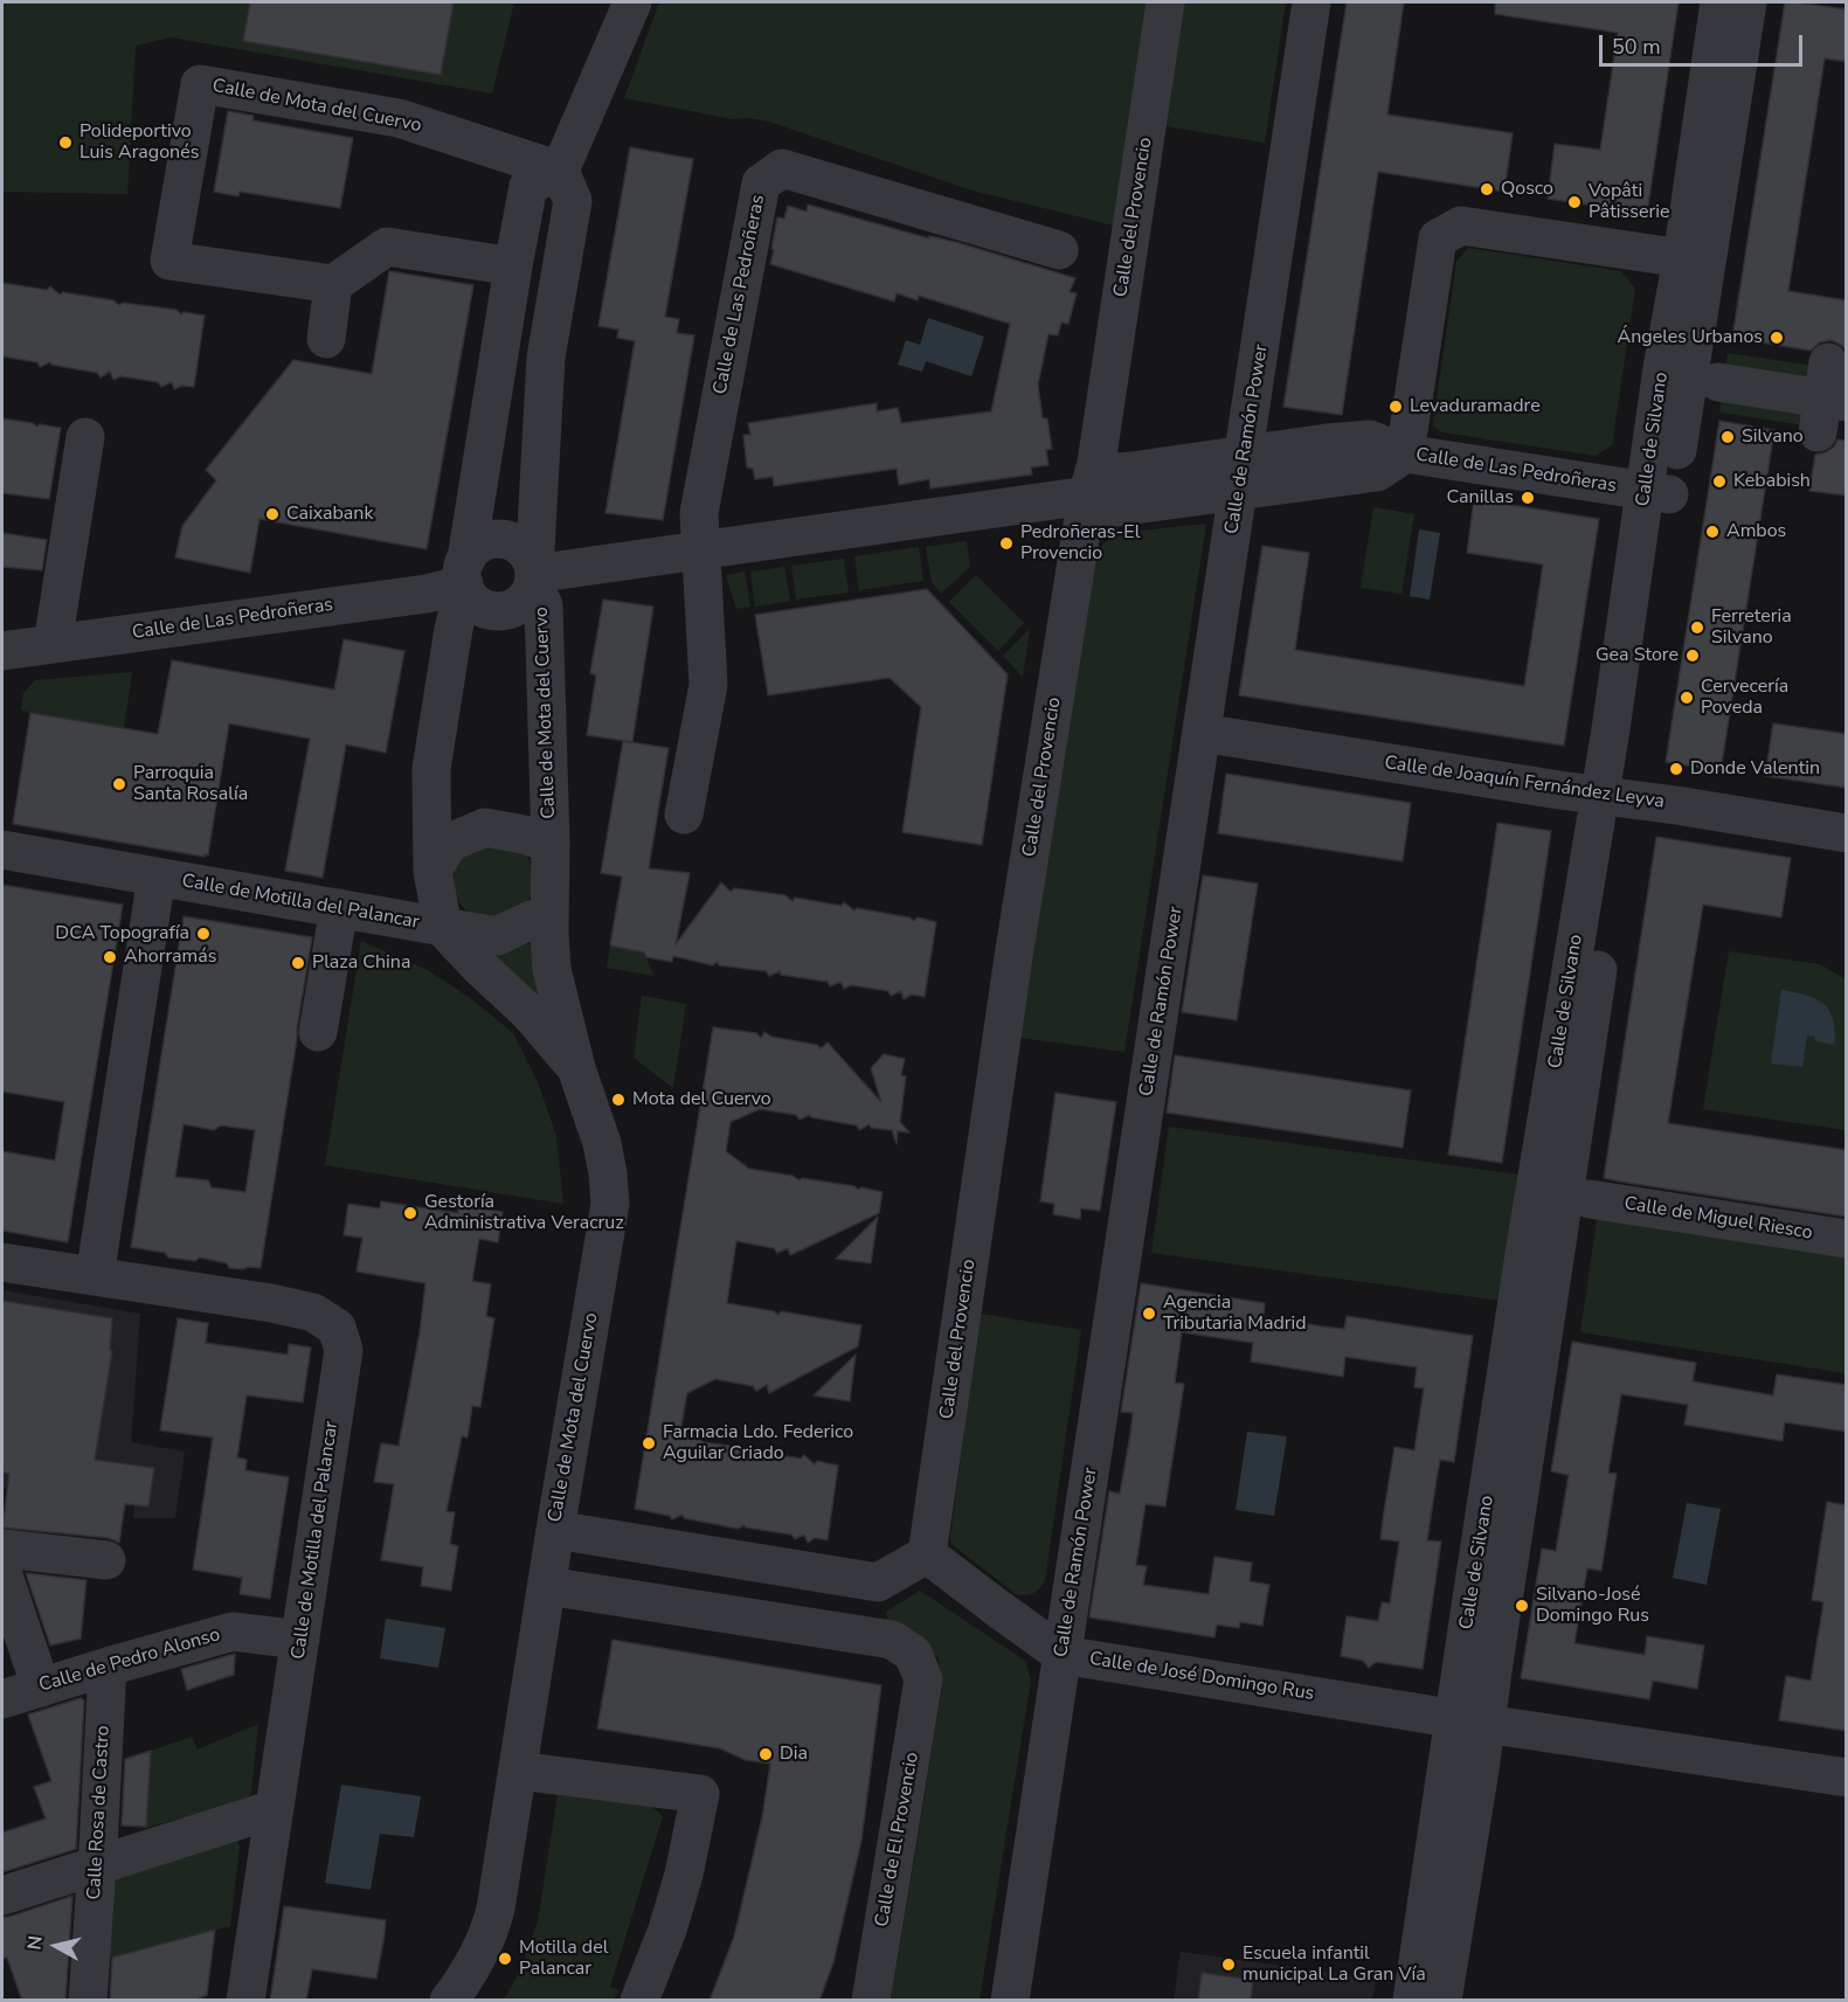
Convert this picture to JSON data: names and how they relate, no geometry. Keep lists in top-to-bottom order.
{
  "streets": {
    "street": [
      "Calle de Mota del Cuervo",
      "Calle del Provencio",
      "Calle de Las Pedroñeras",
      "Calle de Ramón Power",
      "Calle de Silvano",
      "Calle de Joaquín Fernández Leyva",
      "Calle de Motilla del Palancar",
      "Calle de Miguel Riesco",
      "Calle de Pedro Alonso",
      "Calle de José Domingo Rus",
      "Calle Rosa de Castro",
      "Calle de El Provencio"
    ]
  },
  "crossings": [
    ["Calle de Mota del Cuervo", "Calle de Las Pedroñeras"],
    ["Calle de Mota del Cuervo", "Calle de Motilla del Palancar"],
    ["Calle de Mota del Cuervo", "Calle de El Provencio"],
    ["Calle del Provencio", "Calle de Las Pedroñeras"],
    ["Calle del Provencio", "Calle de José Domingo Rus"],
    ["Calle de Las Pedroñeras", "Calle de Ramón Power"],
    ["Calle de Las Pedroñeras", "Calle de Silvano"],
    ["Calle de Ramón Power", "Calle de Joaquín Fernández Leyva"],
    ["Calle de Ramón Power", "Calle de José Domingo Rus"],
    ["Calle de Silvano", "Calle de Joaquín Fernández Leyva"],
    ["Calle de Silvano", "Calle de José Domingo Rus"],
    ["Calle de Motilla del Palancar", "Calle de Pedro Alonso"],
    ["Calle de Pedro Alonso", "Calle Rosa de Castro"]
  ],
  "places": [
    "Polideportivo Luis Aragonés",
    "Qosco",
    "Vopâti Pâtisserie",
    "Ángeles Urbanos",
    "Levaduramadre",
    "Silvano",
    "Kebabish",
    "Canillas",
    "Caixabank",
    "Ambos",
    "Pedroñeras-El Provencio",
    "Ferreteria Silvano",
    "Gea Store",
    "Cervecería Poveda",
    "Donde Valentin",
    "Parroquia Santa Rosalía",
    "DCA Topografía",
    "Ahorramás",
    "Plaza China",
    "Mota del Cuervo",
    "Gestoría Administrativa Veracruz",
    "Agencia Tributaria Madrid",
    "Farmacia Ldo. Federico Aguilar Criado",
    "Silvano-José Domingo Rus",
    "Dia",
    "Motilla del Palancar",
    "Escuela infantil municipal La Gran Vía"
  ],
  "scale_bar": "50 m",
  "north": "left"
}
